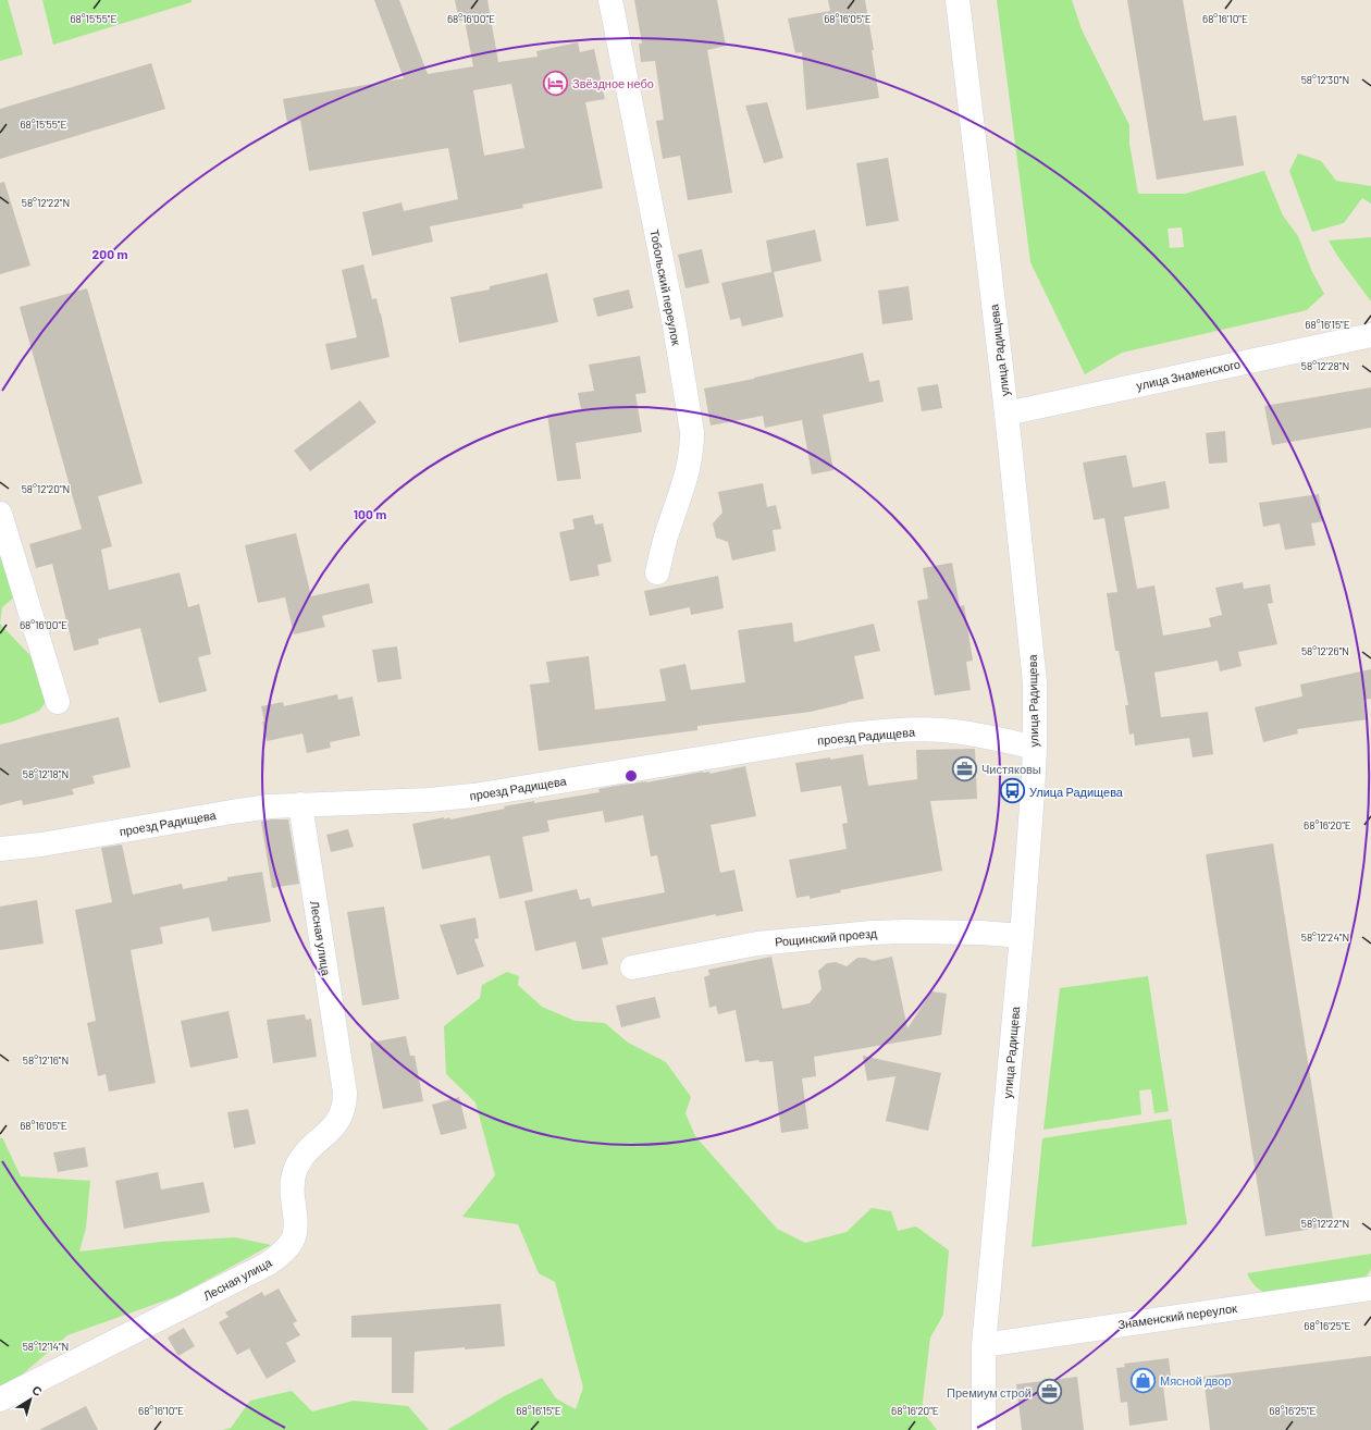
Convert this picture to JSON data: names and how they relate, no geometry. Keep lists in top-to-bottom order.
{
  "streets": {
    "street": [
      "Тобольский переулок",
      "улица Радищева",
      "улица Знаменского",
      "проезд Радищева",
      "Рощинский проезд",
      "Лесная улица",
      "Знаменский переулок"
    ]
  },
  "crossings": [
    ["улица Радищева", "улица Знаменского"],
    ["улица Радищева", "проезд Радищева"],
    ["улица Радищева", "Рощинский проезд"],
    ["улица Радищева", "Знаменский переулок"],
    ["проезд Радищева", "Лесная улица"]
  ],
  "places": {
    "hotel": ["Звёздное небо"],
    "office": ["Чистяковы", "Премиум строй"],
    "bus stop": ["Улица Радищева"],
    "shop": ["Мясной двор"]
  },
  "north": "top right",
  "coordinates": [
    "68°15'55\"E",
    "68°16'00\"E",
    "68°16'05\"E",
    "68°16'10\"E",
    "58°12'30\"N",
    "58°12'22\"N",
    "68°16'15\"E",
    "58°12'28\"N",
    "58°12'20\"N",
    "58°12'26\"N",
    "58°12'18\"N",
    "68°16'20\"E",
    "58°12'24\"N",
    "58°12'16\"N",
    "68°16'25\"E",
    "58°12'14\"N"
  ],
  "rings": ["200 m", "100 m"]
}
